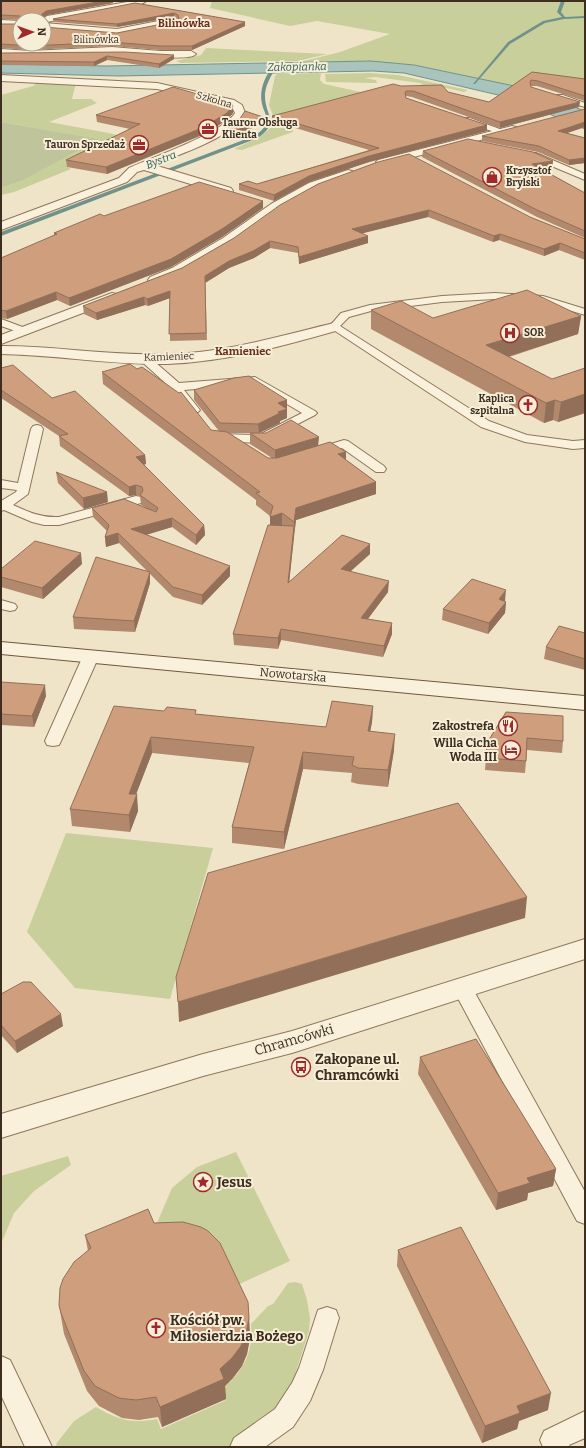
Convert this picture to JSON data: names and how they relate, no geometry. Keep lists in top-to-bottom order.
{
  "streets": {
    "street": [
      "Bilinówka",
      "Szkolna",
      "Kamieniec",
      "Nowotarska",
      "Chramcówki"
    ]
  },
  "districts": ["Bilinówka", "Kamieniec"],
  "water": ["Zakopianka", "Bystra"],
  "places": {
    "office": ["Tauron Obsługa Klienta", "Tauron Sprzedaż"],
    "shop": ["Krzysztof Brylski"],
    "hospital": ["SOR"],
    "church": ["Kaplica szpitalna", "Kościół pw. Miłosierdzia Bożego"],
    "restaurant": ["Zakostrefa"],
    "hotel": ["Willa Cicha Woda III"],
    "bus stop": ["Zakopane ul. Chramcówki"],
    "place": ["Jesus"]
  },
  "north": "right"
}
